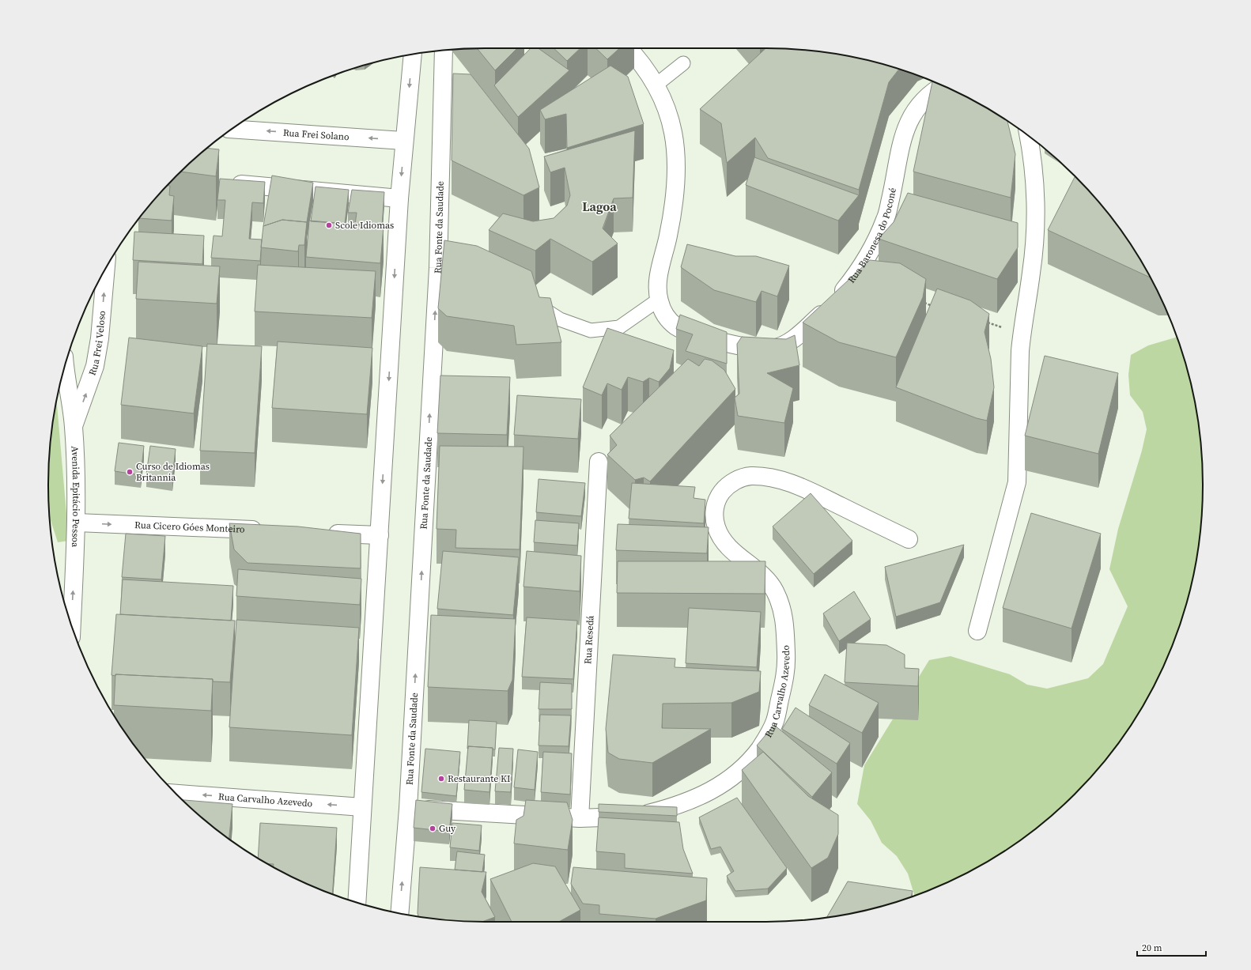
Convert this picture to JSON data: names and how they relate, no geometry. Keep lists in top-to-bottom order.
{
  "streets": {
    "main road": [
      "Rua Frei Solano",
      "Rua Fonte da Saudade",
      "Rua Baronesa do Poconé",
      "Rua Frei Veloso",
      "Avenida Epitácio Pessoa",
      "Rua Cicero Góes Monteiro",
      "Rua Resedá",
      "Rua Carvalho Azevedo"
    ]
  },
  "crossings": [
    ["Rua Fonte da Saudade", "Rua Carvalho Azevedo"],
    ["Rua Frei Veloso", "Avenida Epitácio Pessoa"],
    ["Avenida Epitácio Pessoa", "Rua Cicero Góes Monteiro"],
    ["Rua Resedá", "Rua Carvalho Azevedo"]
  ],
  "one_way": ["Rua Frei Veloso", "Avenida Epitácio Pessoa", "Rua Cicero Góes Monteiro"],
  "districts": ["Lagoa"],
  "places": [
    "Scole Idiomas",
    "Curso de Idiomas Britannia",
    "Restaurante KI",
    "Guy"
  ],
  "scale_bar": "20 m"
}
